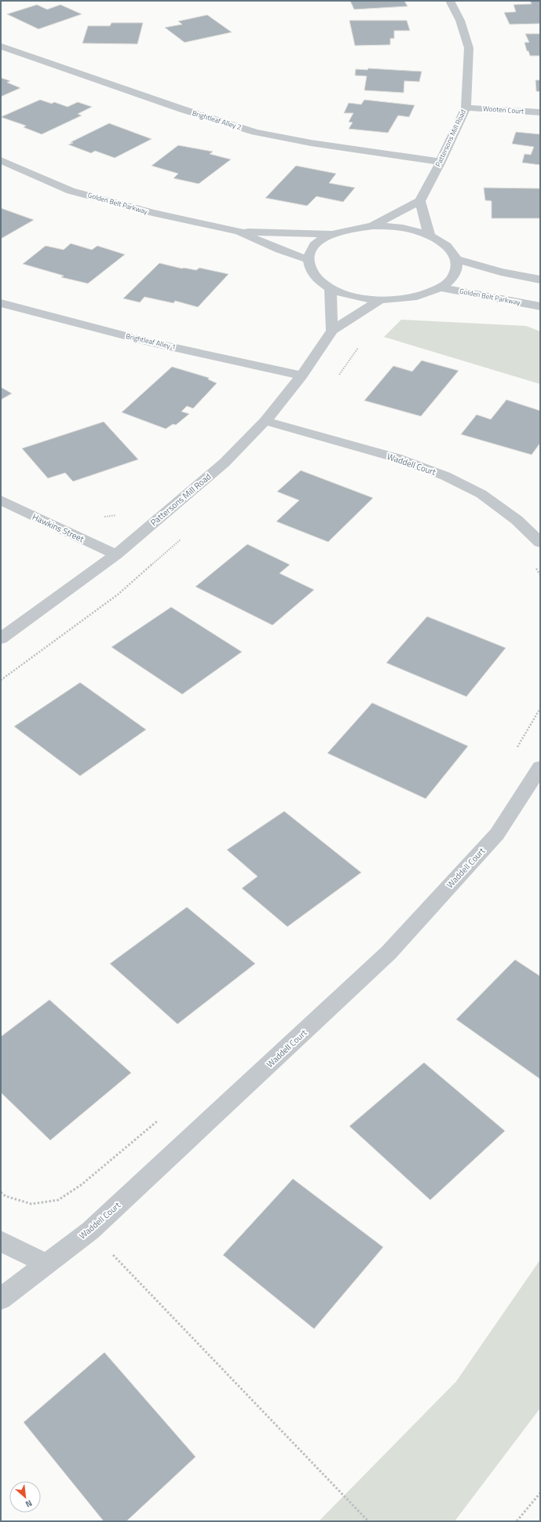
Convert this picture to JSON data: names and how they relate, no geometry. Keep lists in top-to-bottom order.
{
  "streets": {
    "street": [
      "Wooten Court",
      "Brightleaf Alley 2",
      "Pattersons Mill Road",
      "Golden Belt Parkway",
      "Brightleaf Alley 1",
      "Waddell Court",
      "Hawkins Street"
    ]
  },
  "crossings": [
    ["Wooten Court", "Pattersons Mill Road"],
    ["Brightleaf Alley 2", "Pattersons Mill Road"],
    ["Pattersons Mill Road", "Brightleaf Alley 1"],
    ["Pattersons Mill Road", "Waddell Court"],
    ["Pattersons Mill Road", "Hawkins Street"]
  ],
  "north": "bottom right"
}
